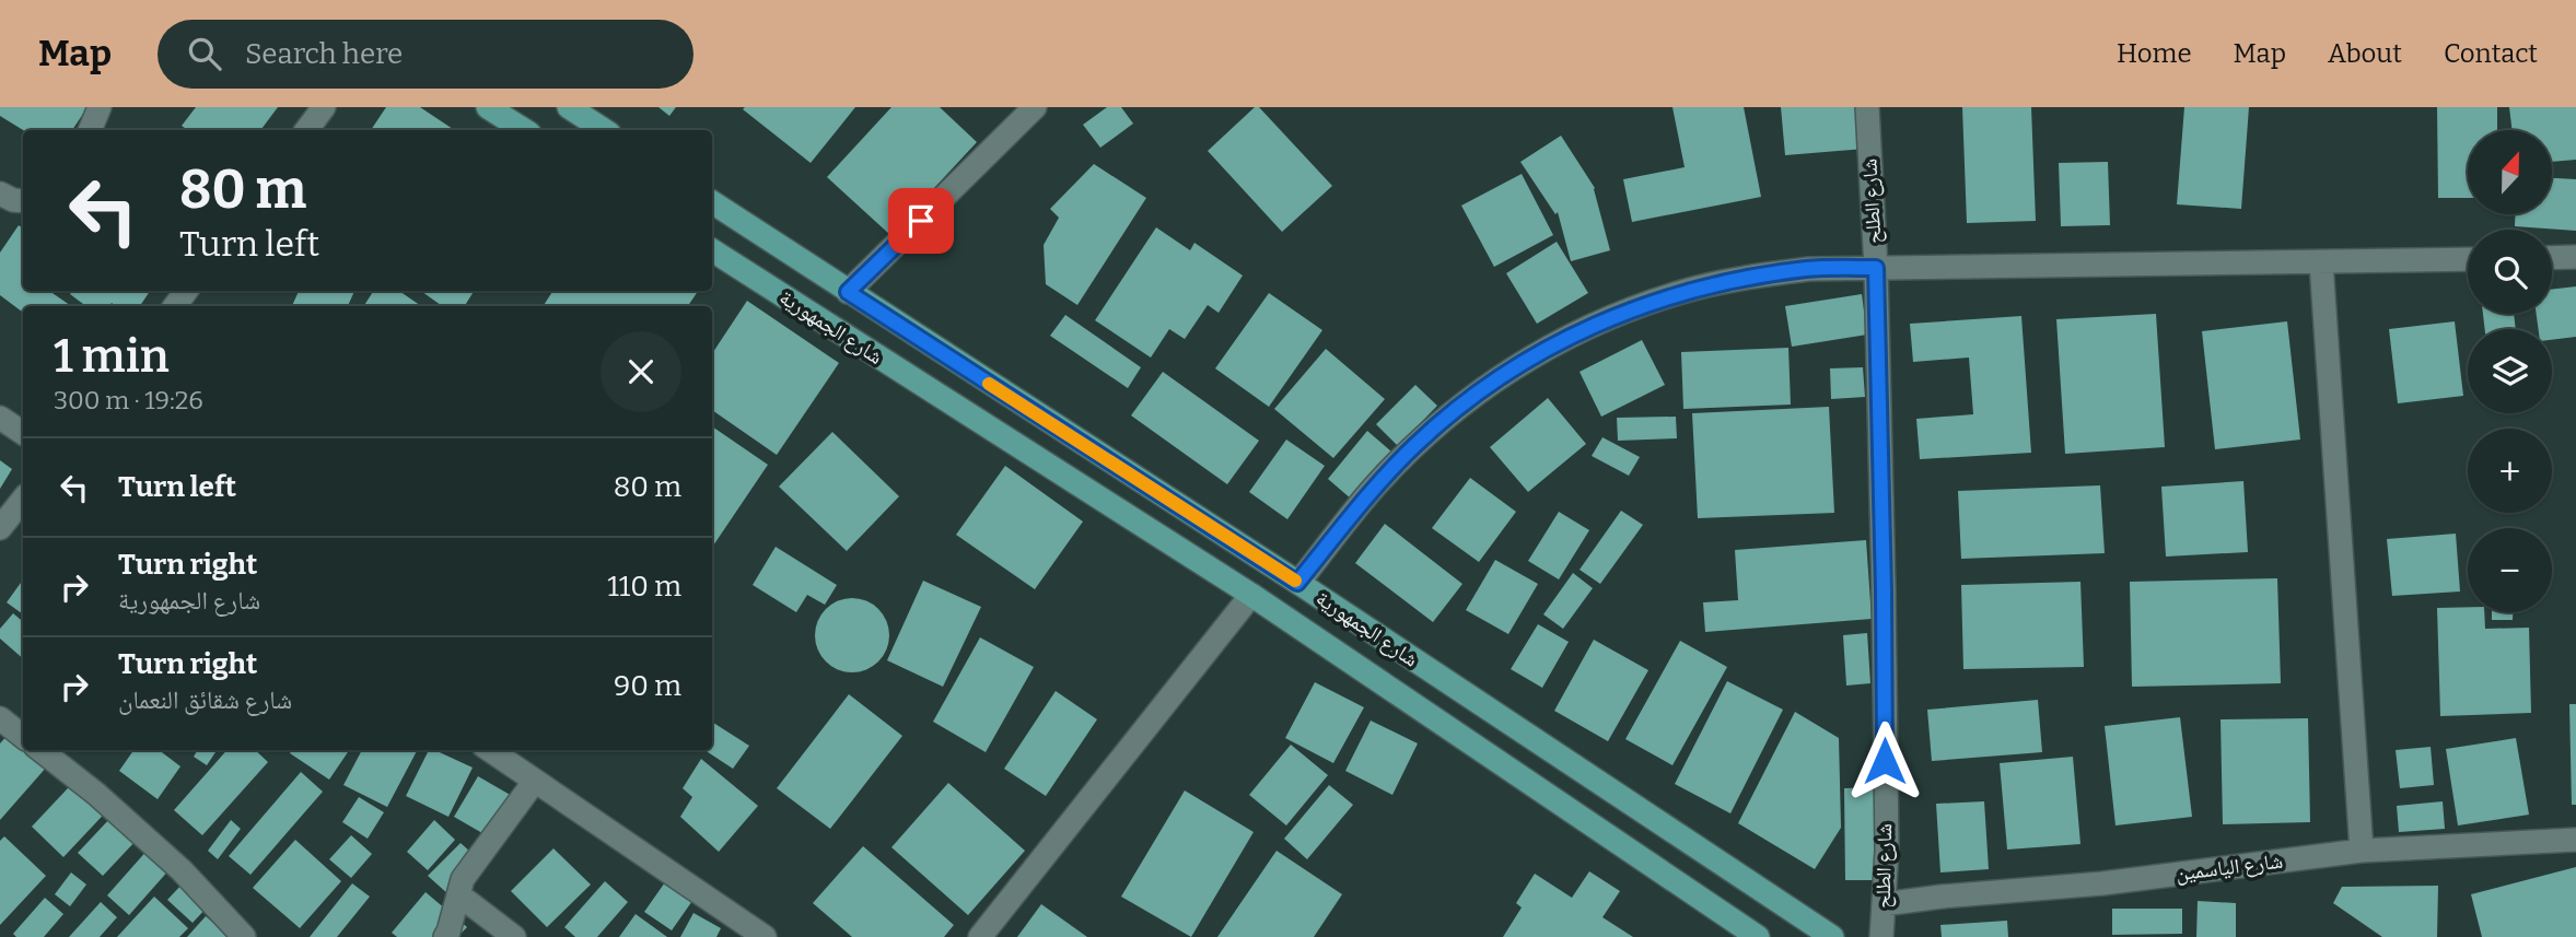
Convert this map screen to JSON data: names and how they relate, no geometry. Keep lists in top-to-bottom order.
{
  "streets": {
    "main road": ["شارع الجمهورية"],
    "street": ["شارع الطلح", "شارع الياسمين"]
  },
  "crossings": [
    ["شارع الطلح", "شارع الياسمين"]
  ],
  "north": "top",
  "page": {
    "header": "Map",
    "search": "Search here",
    "nav": [
      "Home",
      "Map",
      "About",
      "Contact"
    ],
    "map_buttons": ["+", "−"],
    "turn": ["80 m", "Turn left"],
    "heading": ["1 min", "300 m · 19:26"],
    "list": [
      {
        "name": "Turn left",
        "value": "80 m"
      },
      {
        "name": "Turn right",
        "note": "شارع الجمهورية",
        "value": "110 m"
      },
      {
        "name": "Turn right",
        "note": "شارع شقائق النعمان",
        "value": "90 m"
      }
    ]
  }
}
